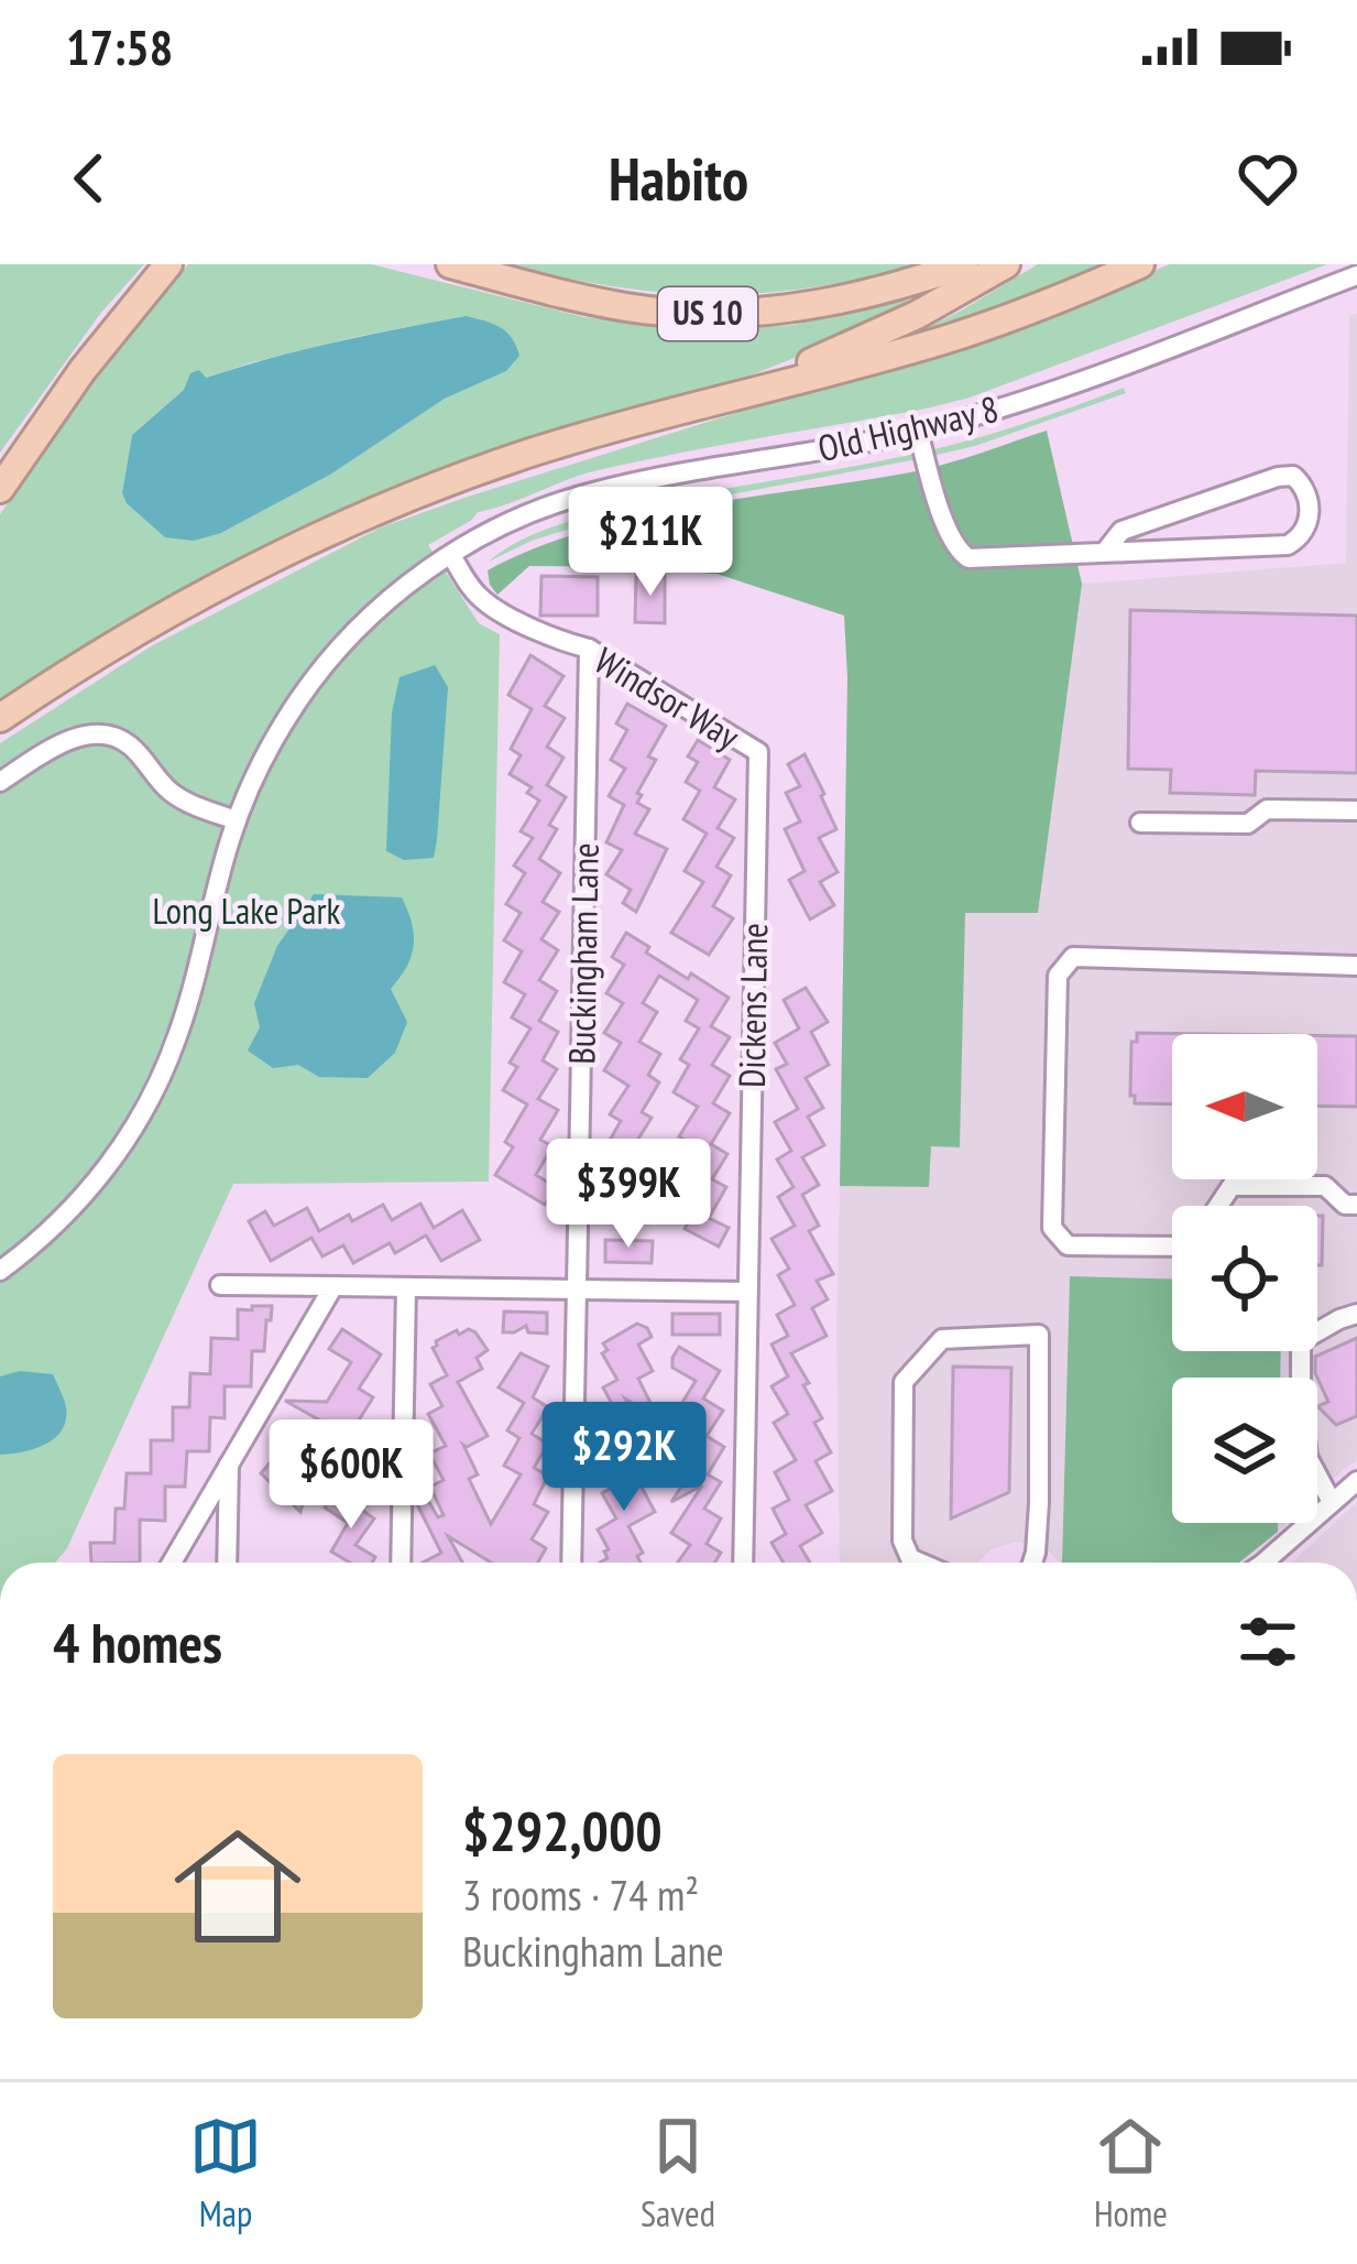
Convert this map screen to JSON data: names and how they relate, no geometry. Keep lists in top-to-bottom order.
{
  "streets": {
    "highway": ["US 10"],
    "street": [
      "Old Highway 8",
      "Windsor Way",
      "Buckingham Lane",
      "Dickens Lane"
    ]
  },
  "crossings": [
    ["Old Highway 8", "Windsor Way"],
    ["Windsor Way", "Buckingham Lane"],
    ["Windsor Way", "Dickens Lane"]
  ],
  "parks": ["Long Lake Park"],
  "north": "left",
  "page": {
    "status": "17:58",
    "header": "Habito",
    "price": [
      "$211K",
      "$399K",
      "$292K",
      "$600K"
    ],
    "heading": "4 homes",
    "list": [
      {
        "name": "$292,000",
        "note": "3 rooms · 74 m² · Buckingham Lane"
      }
    ],
    "tabs": ["Map", "Saved", "Home"]
  }
}
